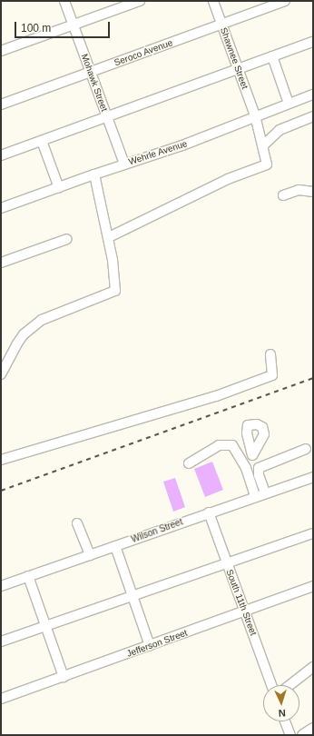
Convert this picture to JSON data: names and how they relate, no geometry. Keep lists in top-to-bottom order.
{
  "streets": {
    "street": [
      "Seroco Avenue",
      "Shawnee Street",
      "Mohawk Street",
      "Wehrle Avenue",
      "Wilson Street",
      "South 11th Street",
      "Jefferson Street"
    ]
  },
  "crossings": [
    ["Seroco Avenue", "Shawnee Street"],
    ["Seroco Avenue", "Mohawk Street"],
    ["Shawnee Street", "Wehrle Avenue"],
    ["Mohawk Street", "Wehrle Avenue"],
    ["Wilson Street", "South 11th Street"],
    ["South 11th Street", "Jefferson Street"]
  ],
  "scale_bar": "100 m",
  "north": "bottom"
}
